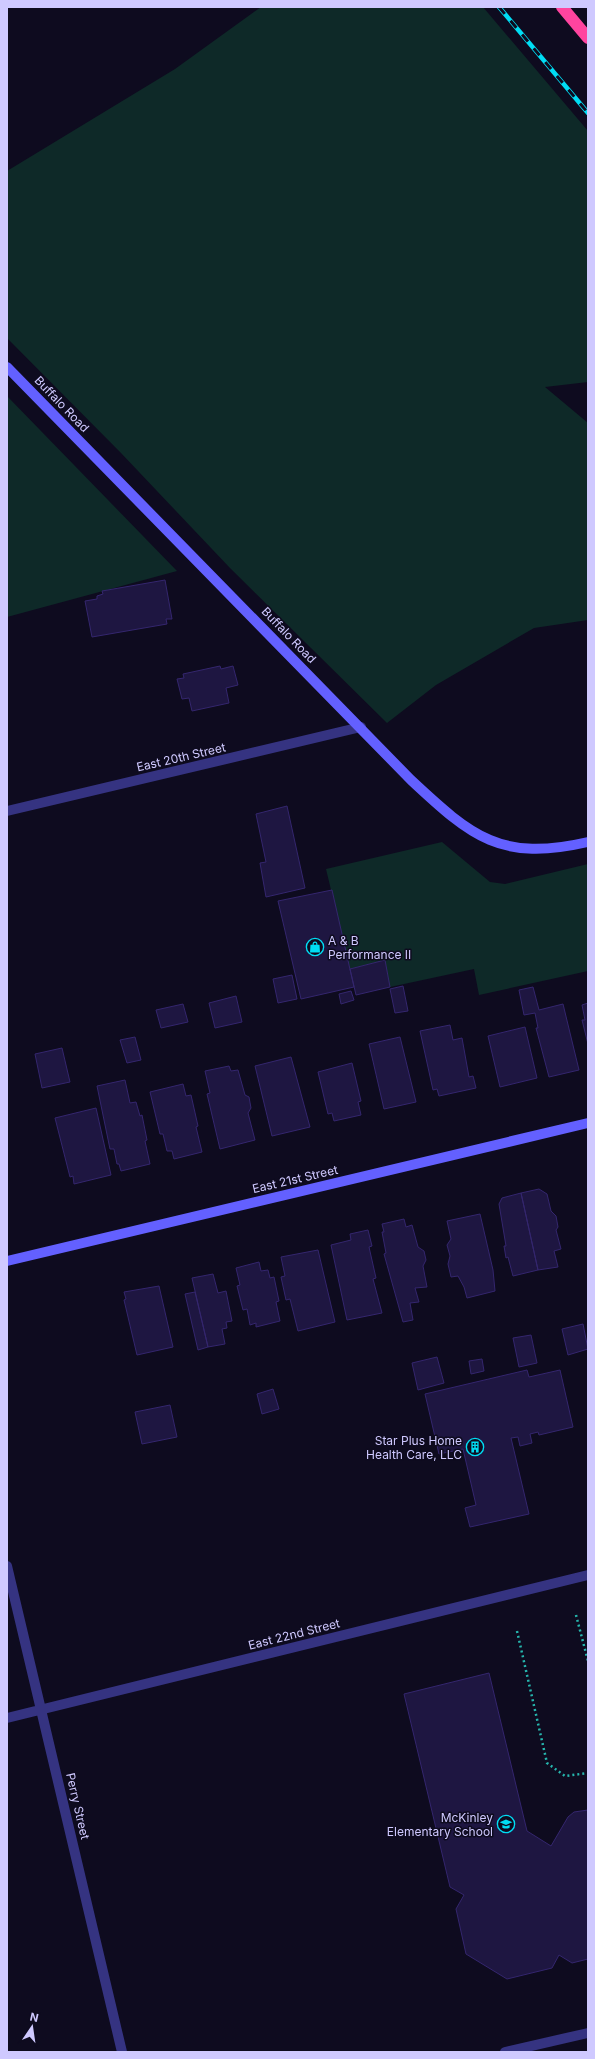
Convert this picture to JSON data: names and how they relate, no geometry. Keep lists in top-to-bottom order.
{
  "streets": {
    "main road": ["Buffalo Road", "East 21st Street"],
    "street": ["East 20th Street", "East 22nd Street", "Perry Street"]
  },
  "crossings": [
    ["Buffalo Road", "East 20th Street"],
    ["East 22nd Street", "Perry Street"]
  ],
  "places": {
    "shop": ["A & B Performance II"],
    "building": ["Star Plus Home Health Care, LLC"],
    "school or university": ["McKinley Elementary School"]
  },
  "north": "top"
}
